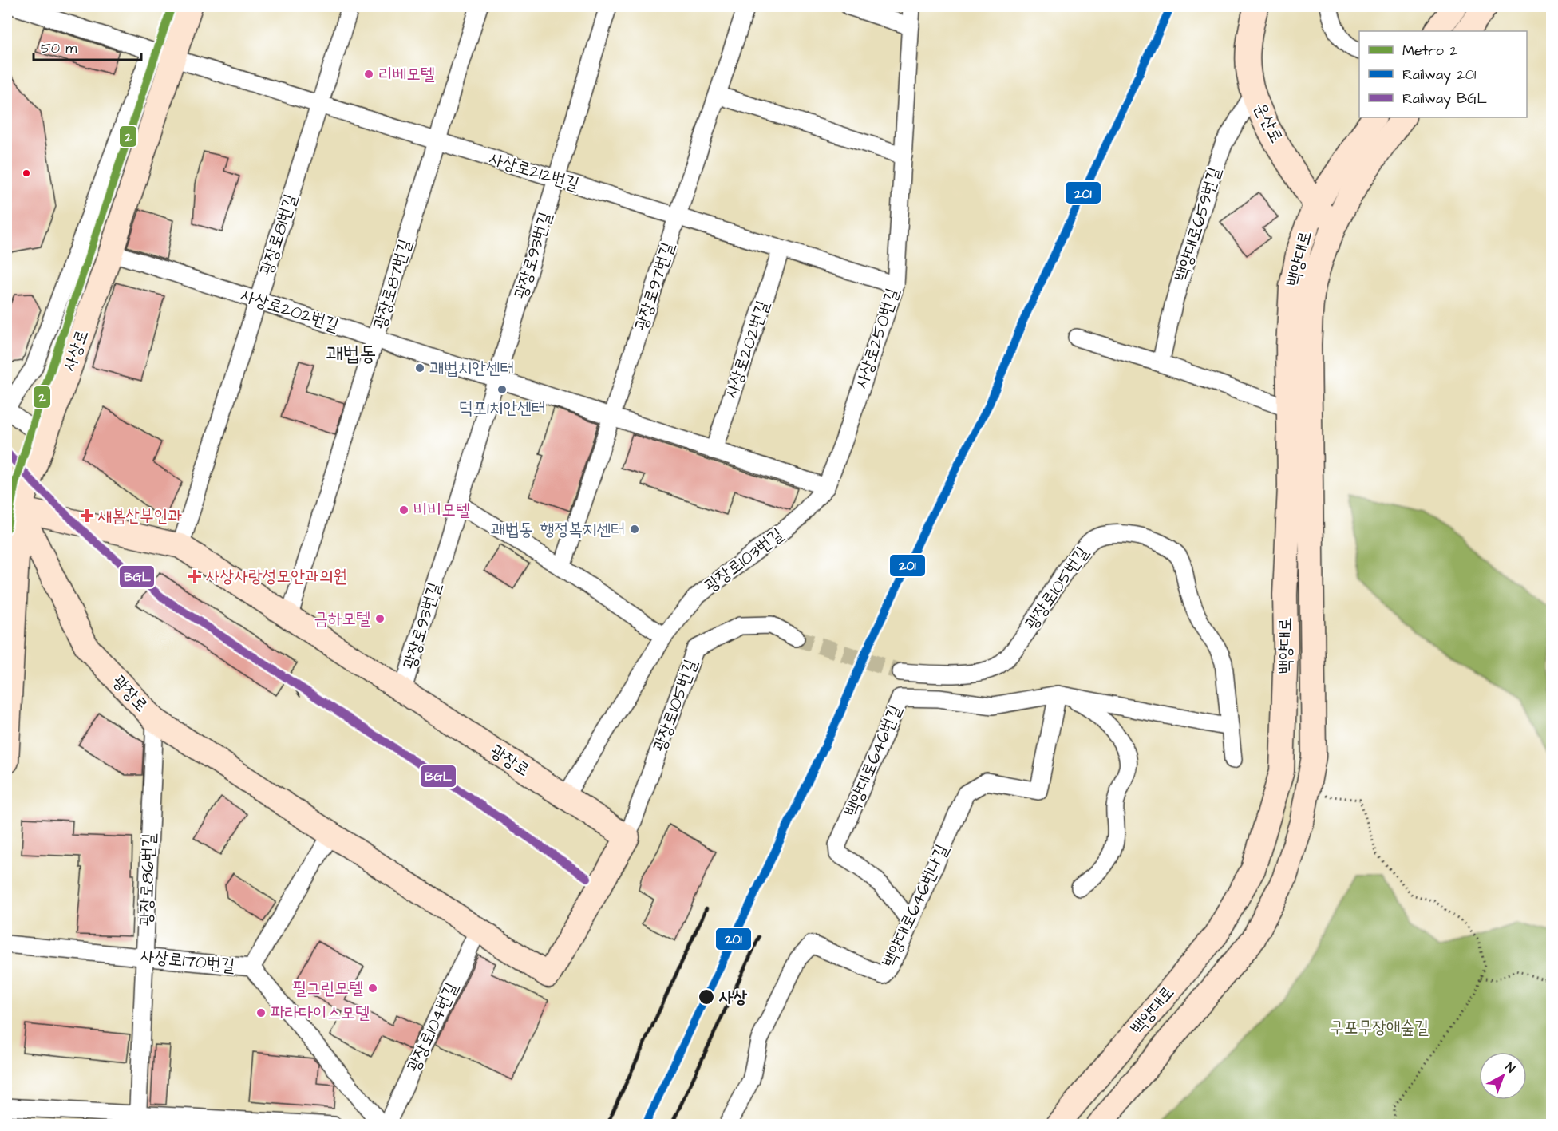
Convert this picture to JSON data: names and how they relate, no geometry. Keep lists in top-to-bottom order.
{
  "streets": {
    "main road": [
      "운산로",
      "백양대로",
      "사상로",
      "광장로"
    ],
    "street": [
      "사상로212번길",
      "백양대로659번길",
      "광장로81번길",
      "광장로93번길",
      "광장로87번길",
      "광장로97번길",
      "사상로202번길",
      "사상로250번길",
      "광장로103번길",
      "광장로105번길",
      "백양대로646번길",
      "광장로86번길",
      "백양대로646번나길",
      "사상로170번길",
      "광장로104번길"
    ]
  },
  "crossings": [
    ["운산로", "백양대로659번길"],
    ["운산로", "백양대로"],
    ["사상로212번길", "광장로81번길"],
    ["사상로212번길", "광장로93번길"],
    ["사상로212번길", "광장로87번길"],
    ["사상로212번길", "광장로97번길"],
    ["사상로212번길", "사상로202번길"],
    ["사상로212번길", "사상로250번길"],
    ["사상로212번길", "사상로"],
    ["광장로81번길", "사상로202번길"],
    ["광장로81번길", "광장로"],
    ["광장로93번길", "사상로202번길"],
    ["광장로93번길", "광장로"],
    ["광장로87번길", "사상로202번길"],
    ["광장로87번길", "광장로"],
    ["광장로97번길", "사상로202번길"],
    ["사상로202번길", "사상로250번길"],
    ["사상로202번길", "사상로"],
    ["사상로202번길", "광장로103번길"],
    ["사상로250번길", "광장로103번길"],
    ["사상로", "광장로"],
    ["광장로103번길", "광장로"],
    ["광장로105번길", "광장로"],
    ["광장로105번길", "백양대로646번길"],
    ["광장로", "광장로86번길"],
    ["광장로", "광장로104번길"],
    ["백양대로646번길", "백양대로646번나길"],
    ["광장로86번길", "사상로170번길"]
  ],
  "districts": ["괘법동"],
  "parks": ["구포무장애숲길"],
  "places": {
    "other": [
      "리베모텔",
      "괘법치안센터",
      "덕포1치안센터",
      "비비모텔",
      "괘법동 행정복지센터",
      "금하모텔",
      "필그린모텔",
      "사상",
      "파라다이스모텔"
    ],
    "health": ["새봄산부인과", "사상사랑성모안과의원"]
  },
  "lines": ["metro line 2", "rail line 201", "rail line BGL"],
  "legend": ["Metro 2", "Railway 201", "Railway BGL"],
  "scale_bar": "50 m",
  "north": "top right"
}
